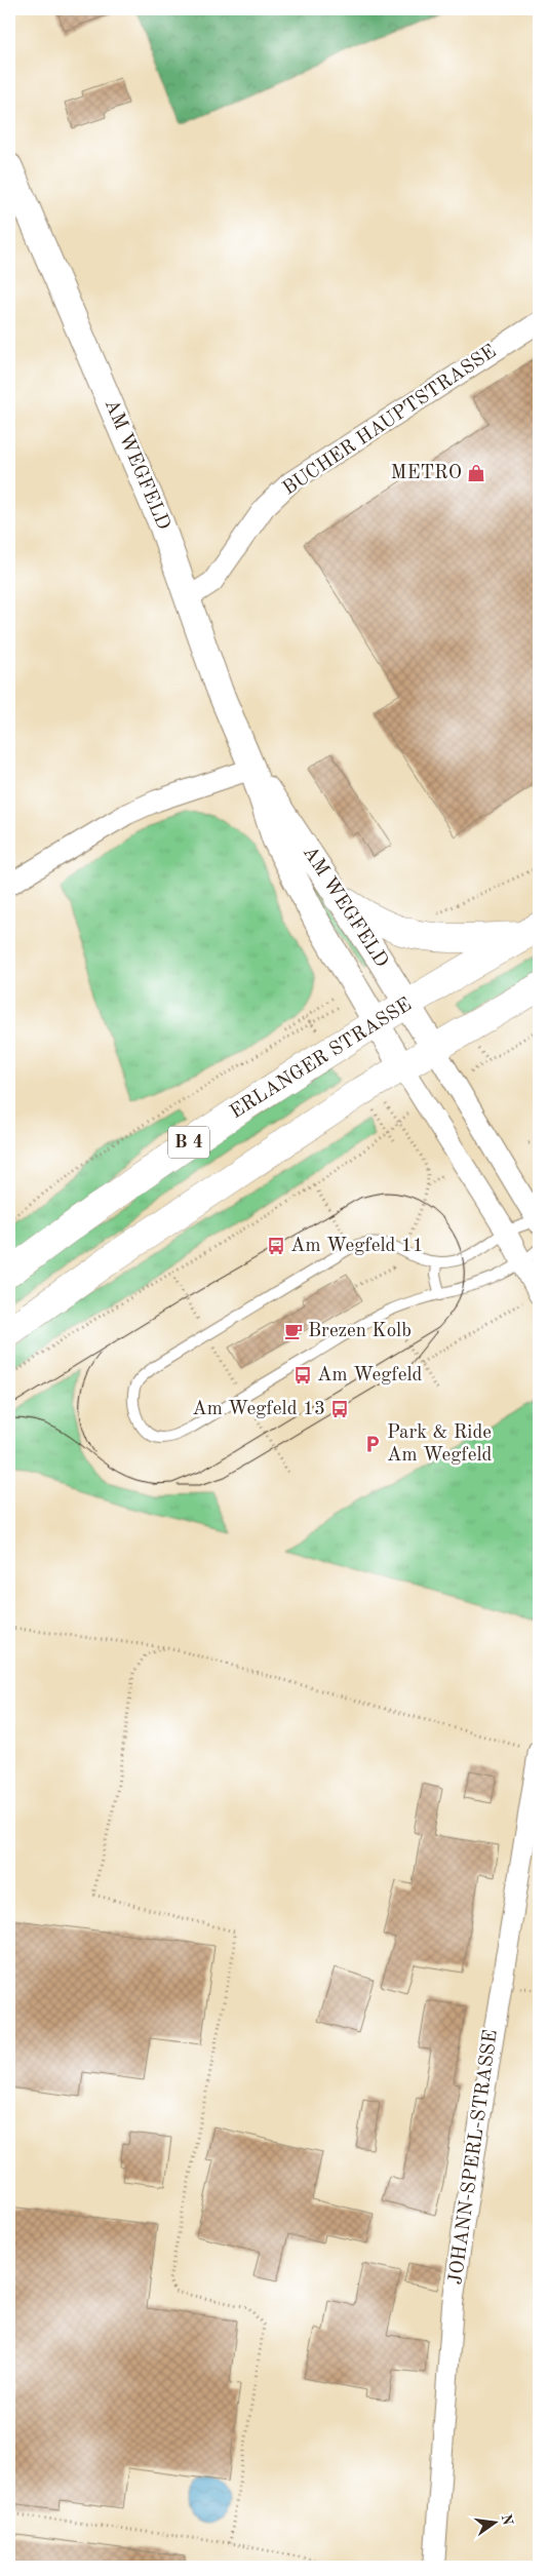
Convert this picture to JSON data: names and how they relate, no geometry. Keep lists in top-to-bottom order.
{
  "streets": {
    "main road": ["ERLANGER STRASSE", "B 4"],
    "street": ["BUCHER HAUPTSTRASSE", "AM WEGFELD", "JOHANN-SPERL-STRASSE"]
  },
  "crossings": [
    ["BUCHER HAUPTSTRASSE", "AM WEGFELD"],
    ["AM WEGFELD", "ERLANGER STRASSE"],
    ["AM WEGFELD", "B 4"],
    ["ERLANGER STRASSE", "B 4"]
  ],
  "places": {
    "shop": ["METRO"],
    "bus stop": ["Am Wegfeld 11", "Am Wegfeld", "Am Wegfeld 13"],
    "cafe": ["Brezen Kolb"],
    "parking": ["Park & Ride Am Wegfeld"]
  },
  "north": "right"
}
